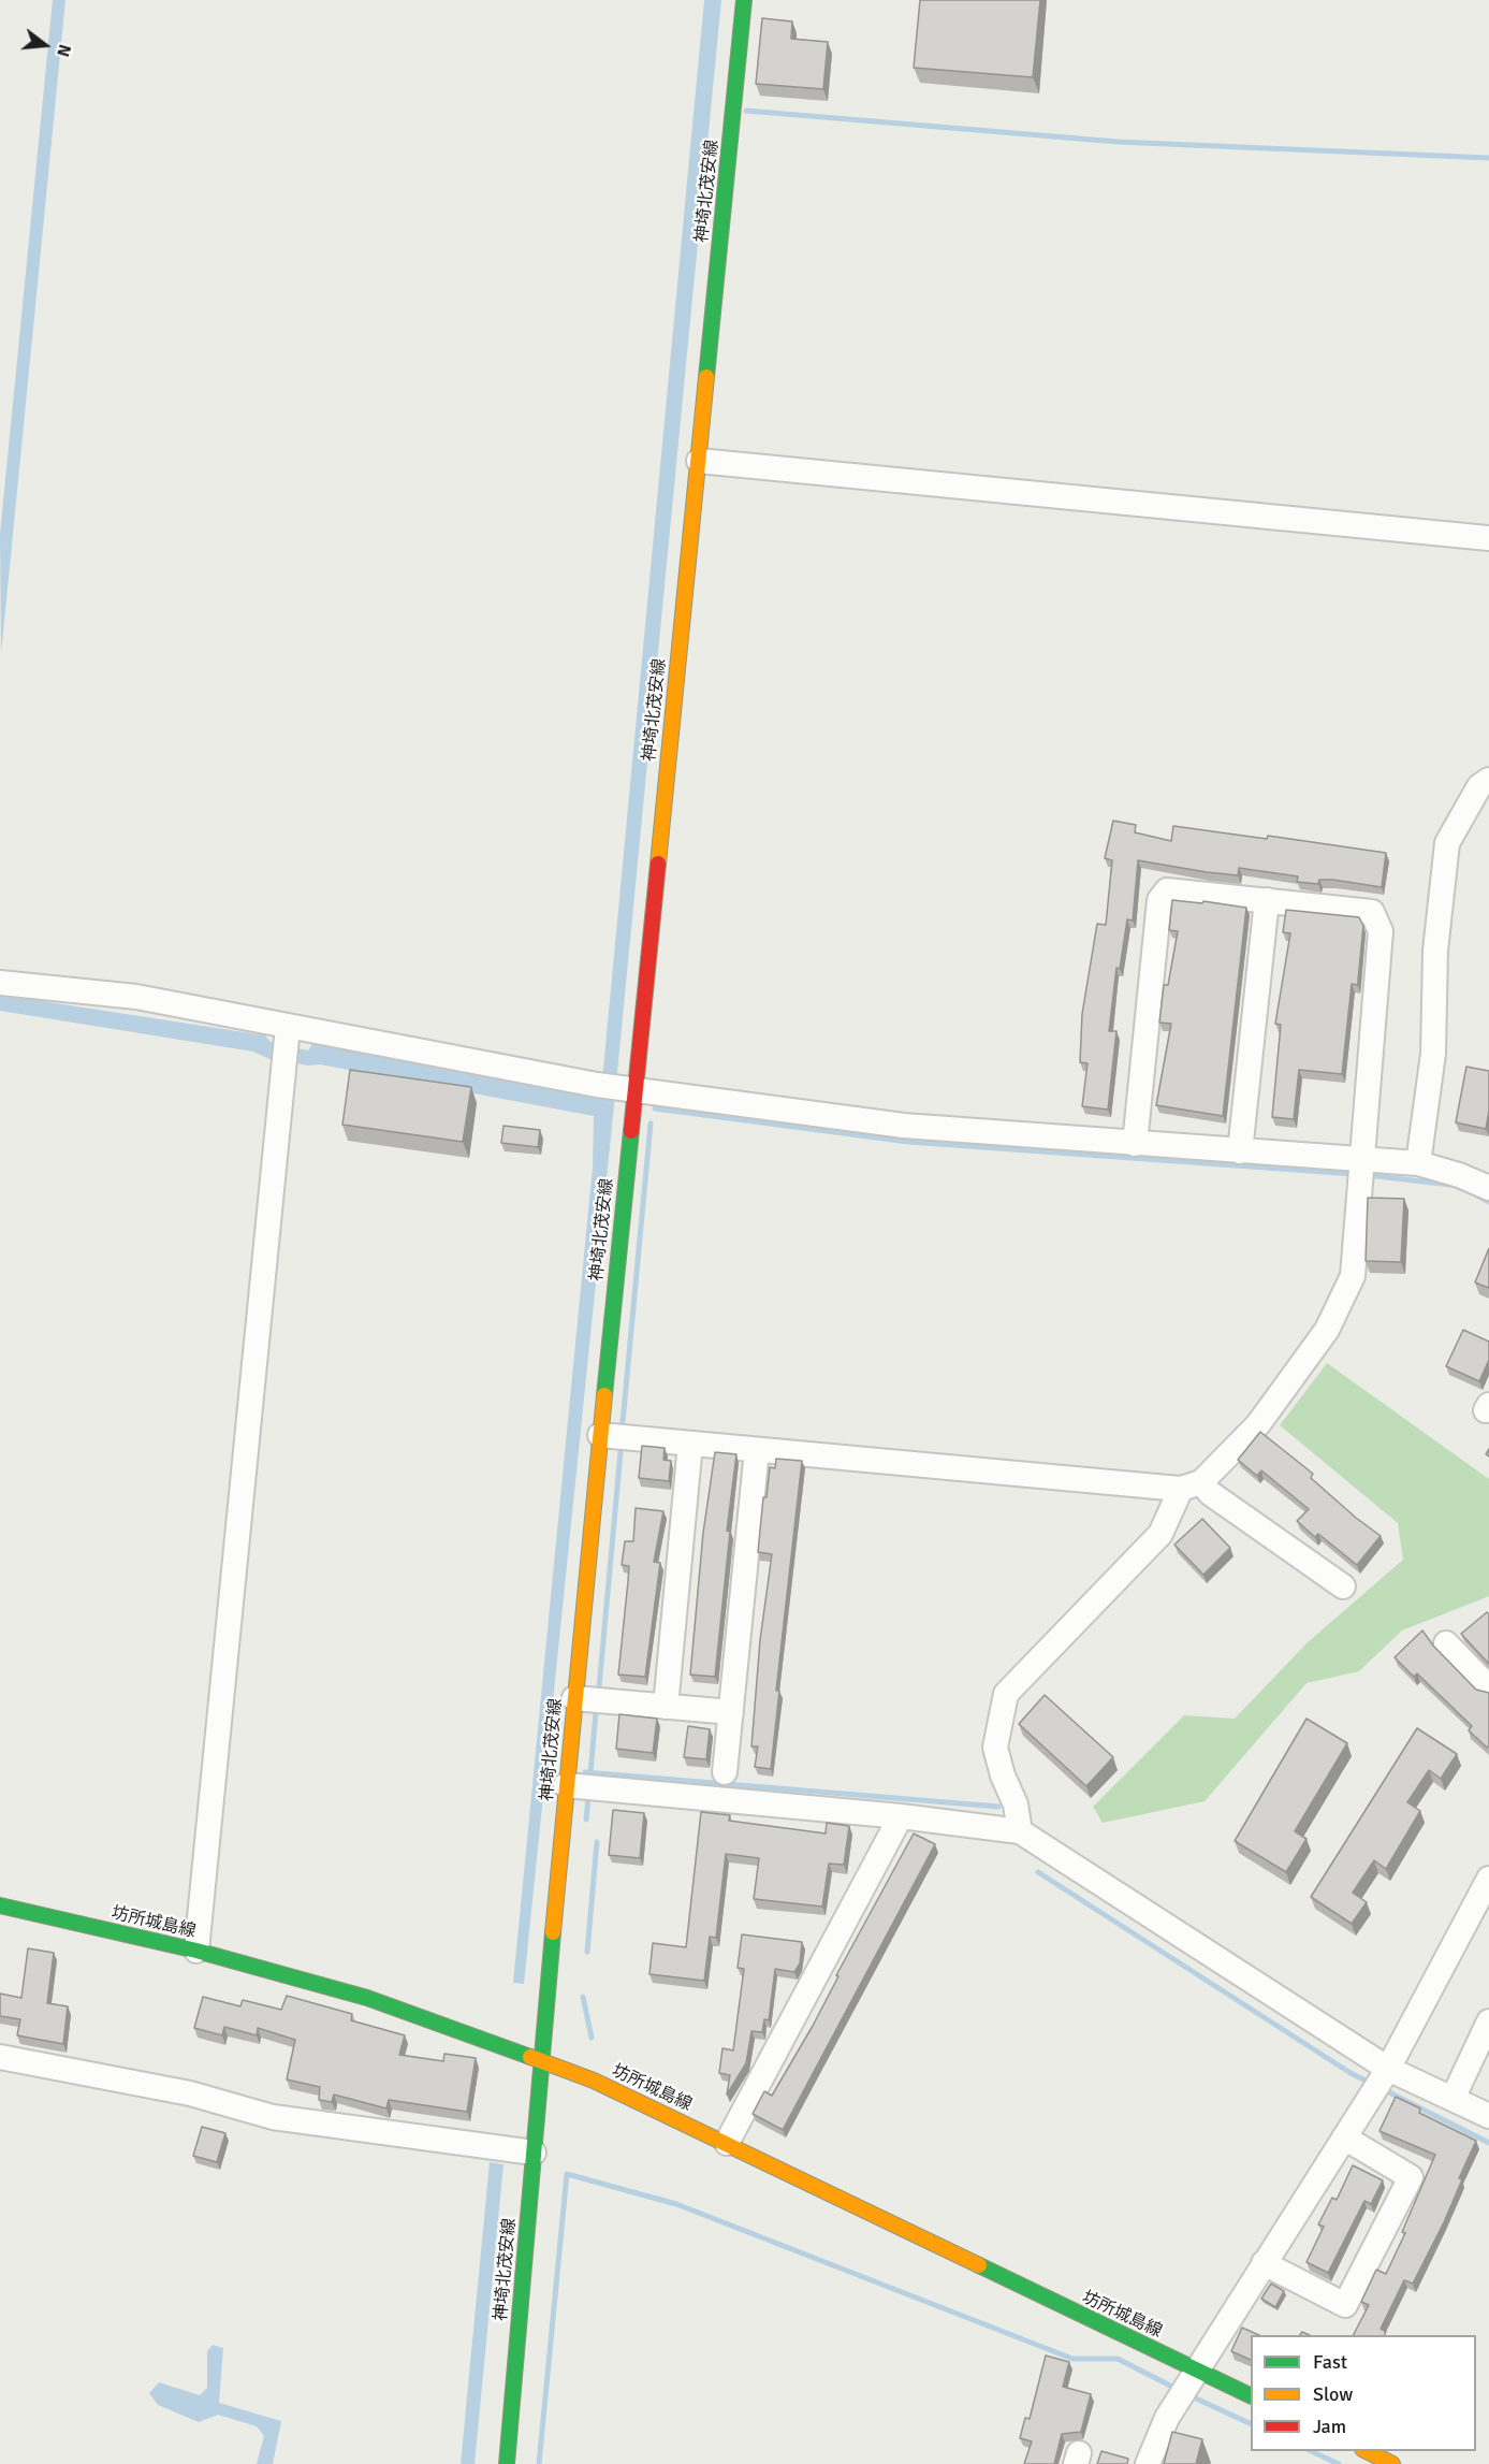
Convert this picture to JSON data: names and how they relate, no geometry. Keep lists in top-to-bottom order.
{
  "streets": {
    "main road": ["神埼北茂安線", "坊所城島線"]
  },
  "crossings": [
    ["神埼北茂安線", "坊所城島線"]
  ],
  "legend": ["Fast", "Slow", "Jam"],
  "north": "right"
}
